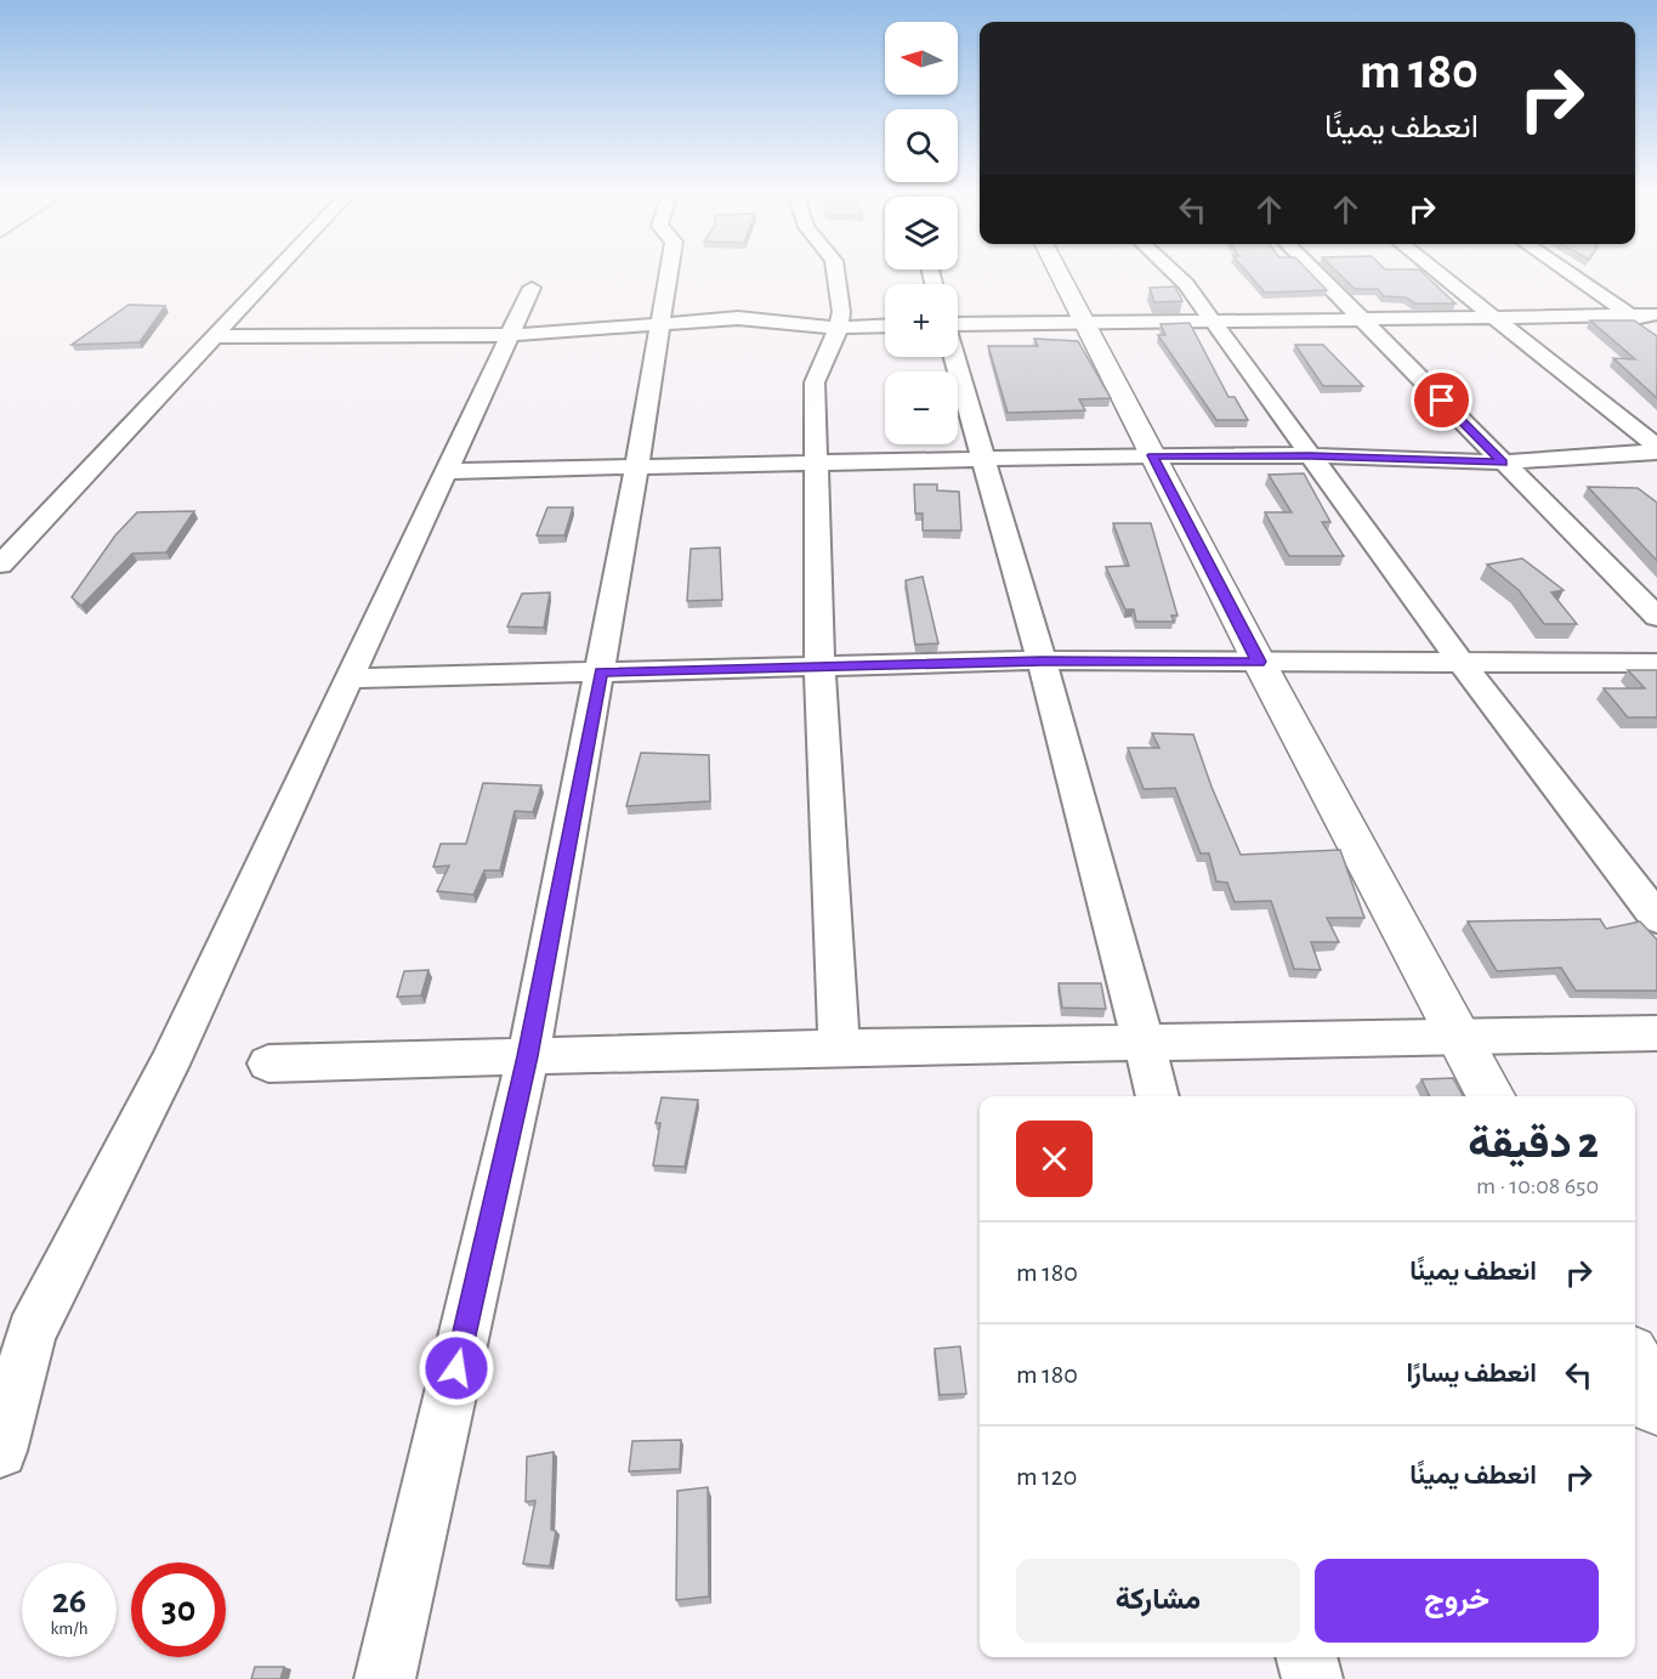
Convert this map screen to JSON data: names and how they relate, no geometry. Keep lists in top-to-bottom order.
{
  "north": "left",
  "page": {
    "map_buttons": ["+", "−"],
    "turn": ["180 m", "انعطف يمينًا"],
    "heading": ["2 دقيقة", "650 m · 10:08"],
    "list": [
      {
        "name": "انعطف يمينًا",
        "value": "180 m"
      },
      {
        "name": "انعطف يسارًا",
        "value": "180 m"
      },
      {
        "name": "انعطف يمينًا",
        "value": "120 m"
      }
    ],
    "buttons": ["خروج", "مشاركة"],
    "speed": "26 km/h",
    "limit": "30"
  }
}
